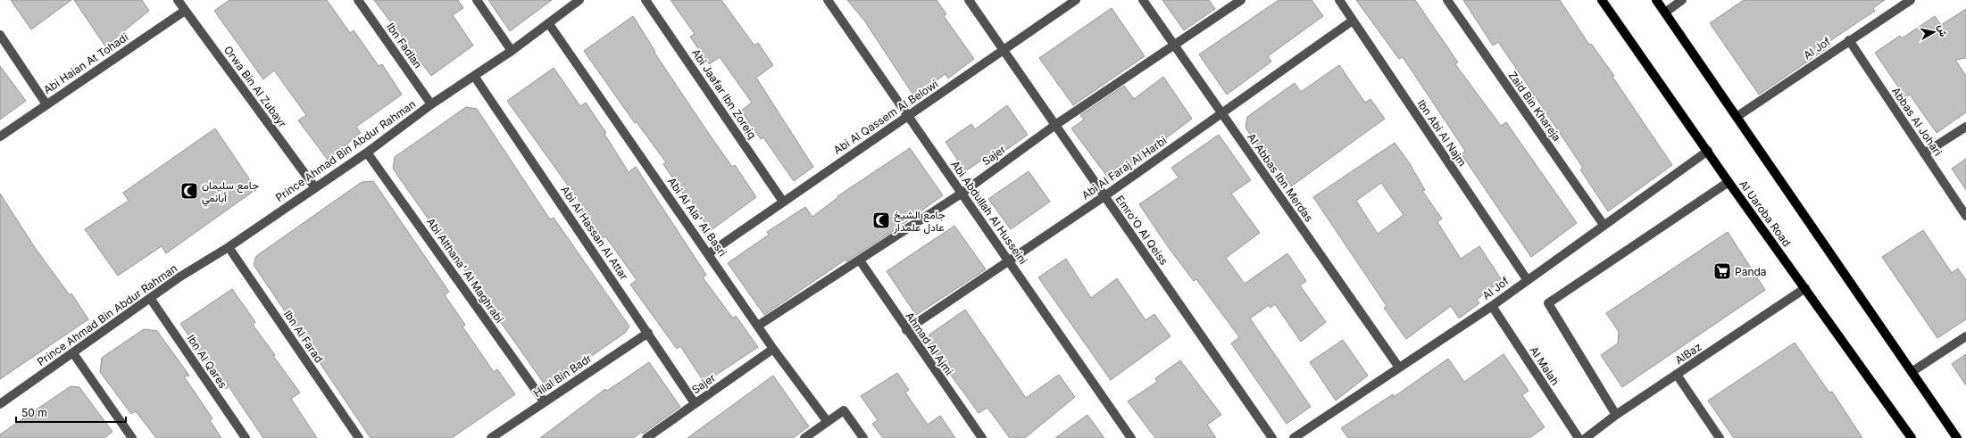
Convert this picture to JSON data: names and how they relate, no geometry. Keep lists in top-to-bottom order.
{
  "streets": {
    "main road": ["Al Uaroba Road"],
    "street": [
      "Ibn Fadlan",
      "Al Jof",
      "Abi Haian At Tohadi",
      "Orwa Bin Al Zubayr",
      "Abi Jaafar Ibn Zoreiq",
      "Zaid Bin Khareja",
      "Abi Al Qassem Al Belowi",
      "Abbas Al Johari",
      "Ibn Abi Al Najm",
      "Prince Ahmad Bin Abdur Rahman",
      "Sajer",
      "Abi Al Faraj Al Harbi",
      "Al Abbas Ibn Merdas",
      "Abi Abdullah Al Husseini",
      "Abi Al Ala' Al Basri",
      "Emro'O Al Qeiss",
      "Abi Al Hassan Al Attar",
      "Abi Althana' Al Maghrabi",
      "Ibn Al Farad",
      "Ahmad Al Ajmi",
      "AlBaz",
      "Ibn Al Qares",
      "Al Malah",
      "Hilal Bin Badr"
    ]
  },
  "crossings": [
    ["Ibn Fadlan", "Prince Ahmad Bin Abdur Rahman"],
    ["Al Jof", "Zaid Bin Khareja"],
    ["Al Jof", "Abbas Al Johari"],
    ["Al Jof", "Ibn Abi Al Najm"],
    ["Al Jof", "Al Abbas Ibn Merdas"],
    ["Al Jof", "Al Uaroba Road"],
    ["Al Jof", "Al Malah"],
    ["Abi Haian At Tohadi", "Orwa Bin Al Zubayr"],
    ["Orwa Bin Al Zubayr", "Prince Ahmad Bin Abdur Rahman"],
    ["Abi Jaafar Ibn Zoreiq", "Abi Al Qassem Al Belowi"],
    ["Abi Al Qassem Al Belowi", "Abi Abdullah Al Husseini"],
    ["Abi Al Qassem Al Belowi", "Abi Al Ala' Al Basri"],
    ["Abi Al Qassem Al Belowi", "Emro'O Al Qeiss"],
    ["Ibn Abi Al Najm", "Abi Al Faraj Al Harbi"],
    ["Prince Ahmad Bin Abdur Rahman", "Abi Al Ala' Al Basri"],
    ["Prince Ahmad Bin Abdur Rahman", "Abi Al Hassan Al Attar"],
    ["Prince Ahmad Bin Abdur Rahman", "Abi Althana' Al Maghrabi"],
    ["Prince Ahmad Bin Abdur Rahman", "Ibn Al Farad"],
    ["Prince Ahmad Bin Abdur Rahman", "Ibn Al Qares"],
    ["Sajer", "Al Abbas Ibn Merdas"],
    ["Sajer", "Abi Abdullah Al Husseini"],
    ["Sajer", "Abi Al Ala' Al Basri"],
    ["Sajer", "Emro'O Al Qeiss"],
    ["Sajer", "Abi Al Hassan Al Attar"],
    ["Sajer", "Ahmad Al Ajmi"],
    ["Abi Al Faraj Al Harbi", "Al Abbas Ibn Merdas"],
    ["Abi Al Faraj Al Harbi", "Abi Abdullah Al Husseini"],
    ["Abi Al Faraj Al Harbi", "Emro'O Al Qeiss"],
    ["Abi Al Faraj Al Harbi", "Ahmad Al Ajmi"],
    ["Al Uaroba Road", "AlBaz"],
    ["Abi Al Hassan Al Attar", "Hilal Bin Badr"],
    ["Abi Althana' Al Maghrabi", "Hilal Bin Badr"]
  ],
  "places": {
    "mosque": ["جامع سليمان أبانمي", "جامع الشيخ عادل علمدار"],
    "supermarket": ["Panda"]
  },
  "scale_bar": "50 m",
  "north": "right"
}
